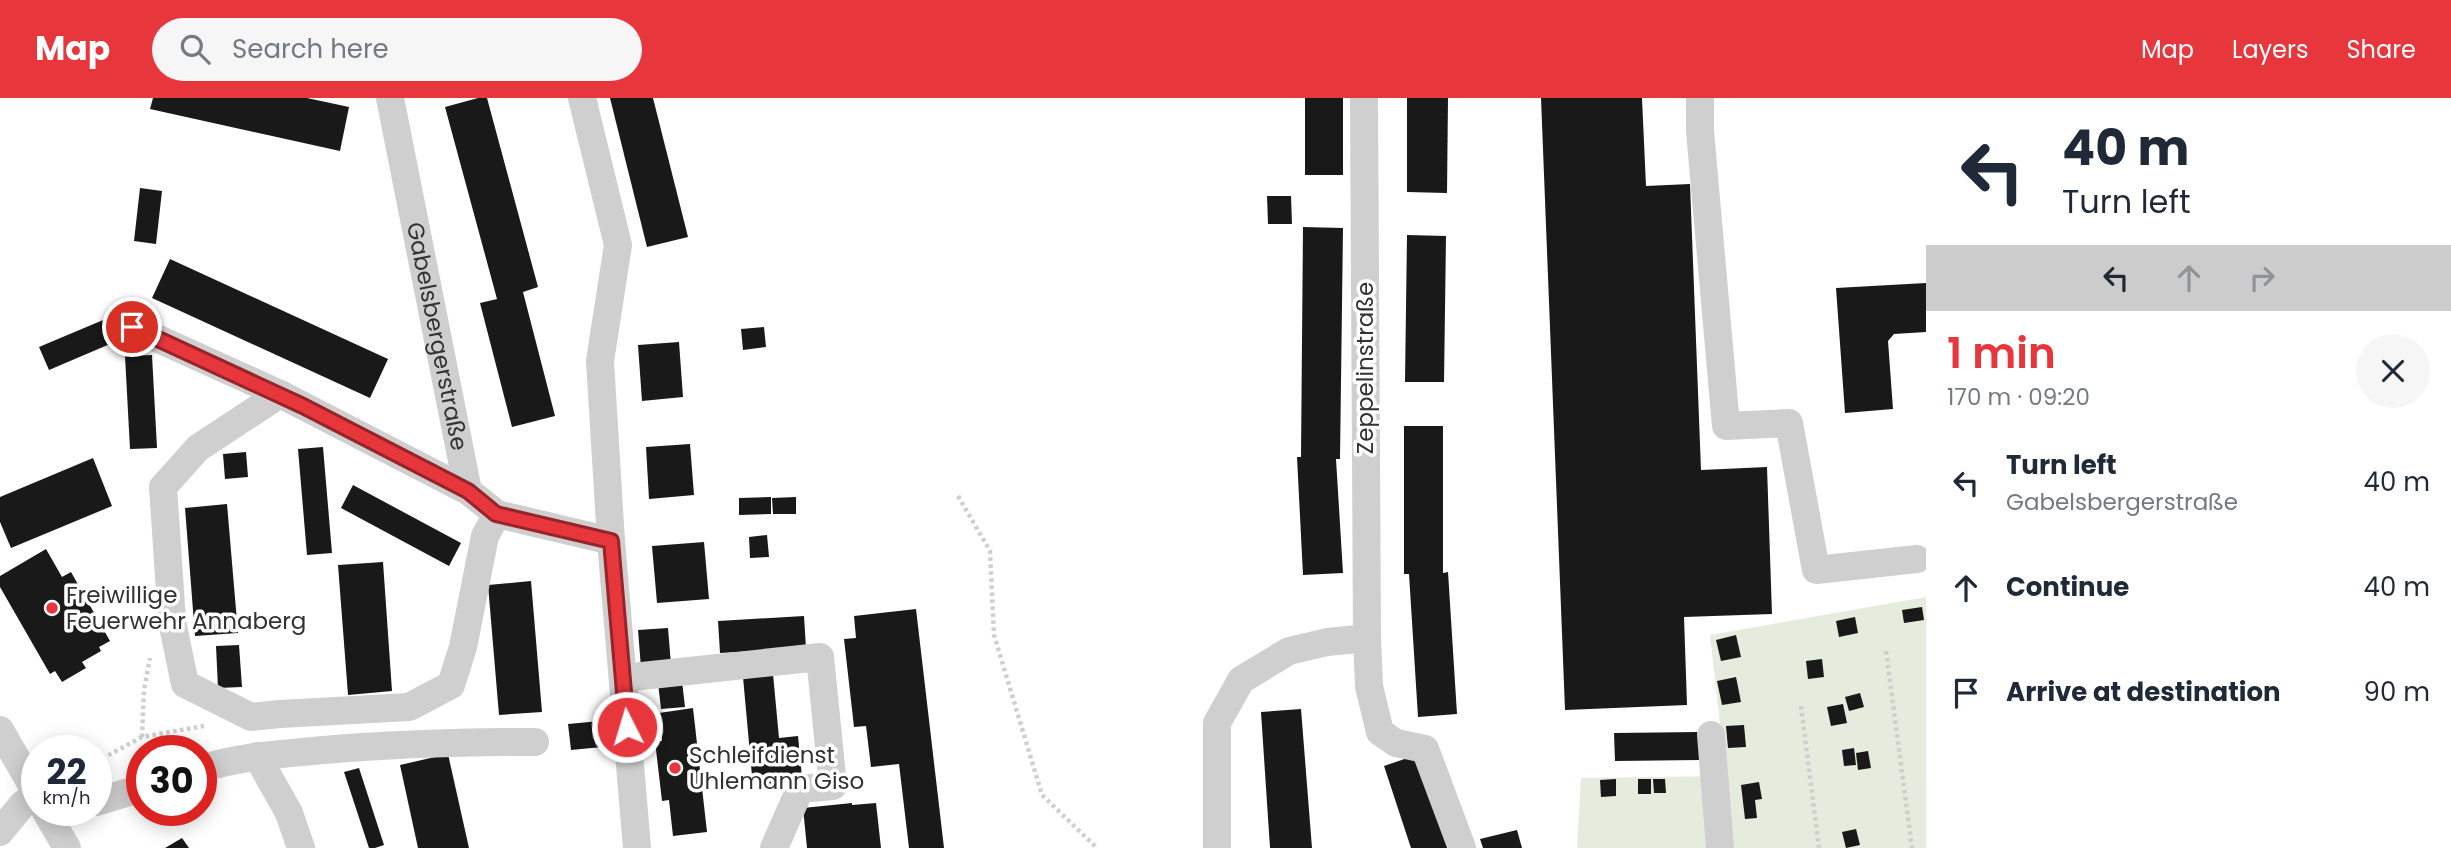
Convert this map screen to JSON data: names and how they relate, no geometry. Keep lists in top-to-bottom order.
{
  "streets": {
    "street": ["Gabelsbergerstraße", "Zeppelinstraße"]
  },
  "places": ["Freiwillige Feuerwehr Annaberg", "Schleifdienst Uhlemann Giso"],
  "page": {
    "header": "Map",
    "search": "Search here",
    "nav": ["Map", "Layers", "Share"],
    "turn": ["40 m", "Turn left"],
    "heading": ["1 min", "170 m · 09:20"],
    "list": [
      {
        "name": "Turn left",
        "note": "Gabelsbergerstraße",
        "value": "40 m"
      },
      {
        "name": "Continue",
        "value": "40 m"
      },
      {
        "name": "Arrive at destination",
        "value": "90 m"
      }
    ],
    "speed": "22 km/h",
    "limit": "30"
  }
}
